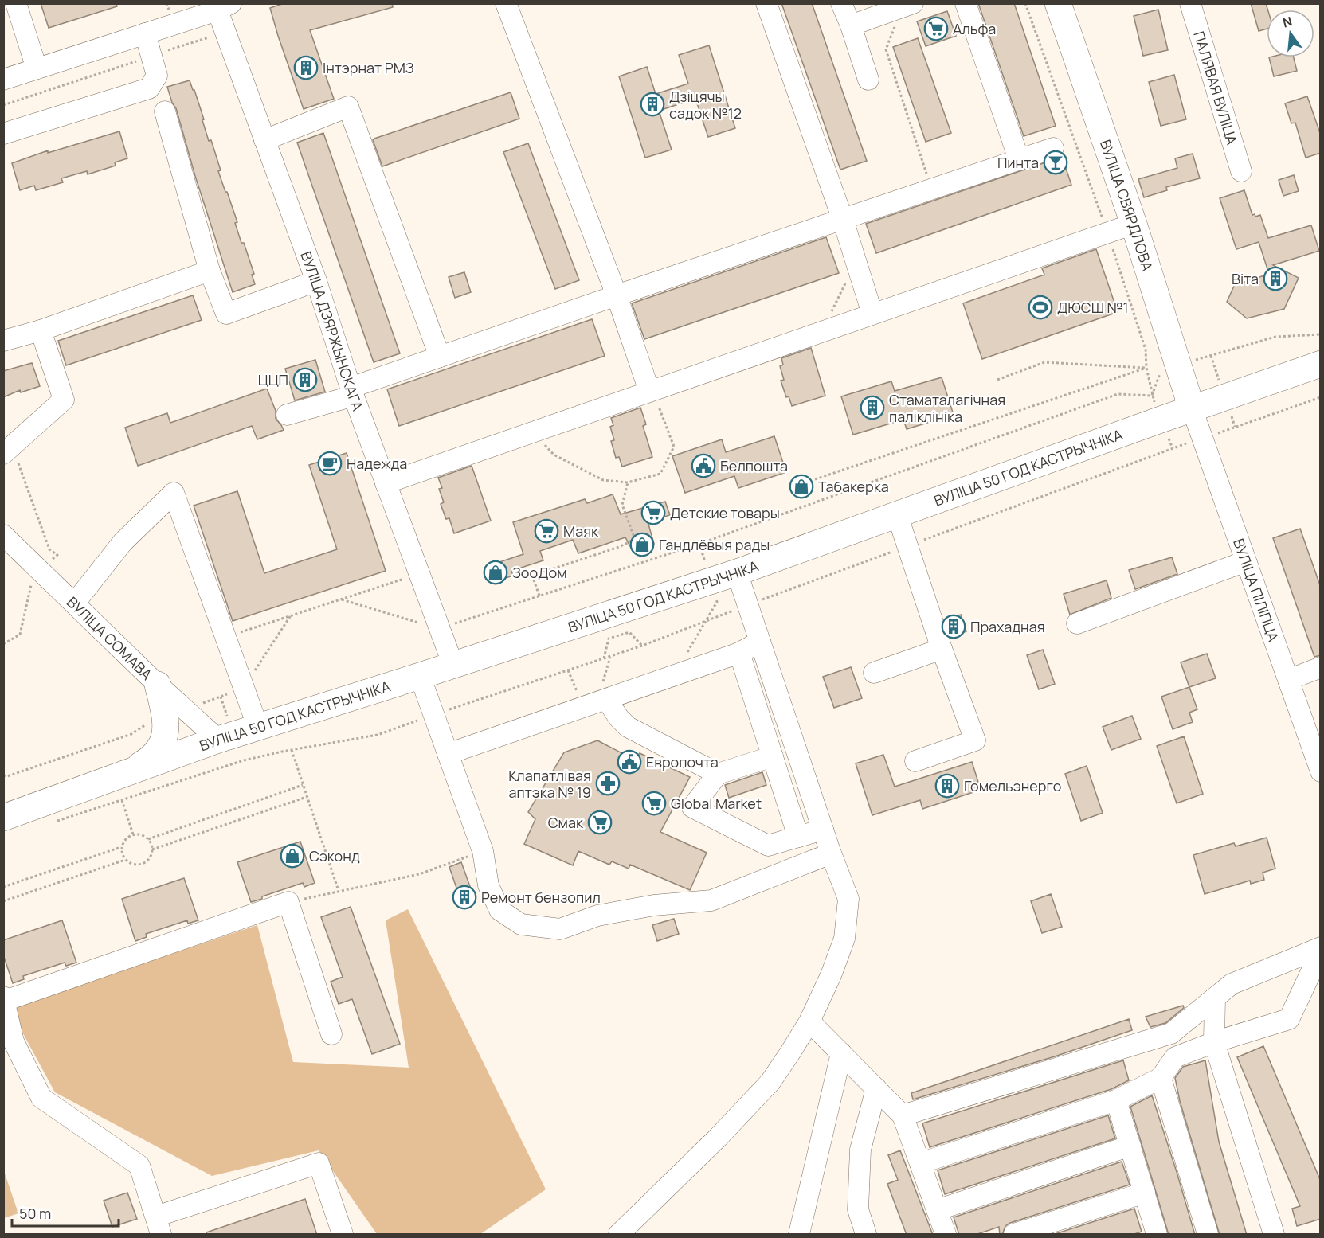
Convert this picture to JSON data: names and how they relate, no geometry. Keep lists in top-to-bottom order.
{
  "streets": {
    "main road": ["ВУЛІЦА СВЯРДЛОВА", "ВУЛІЦА 50 ГОД КАСТРЫЧНІКА"],
    "street": [
      "ПАЛЯВАЯ ВУЛІЦА",
      "ВУЛІЦА ДЗЯРЖЫНСКАГА",
      "ВУЛІЦА ПІЛІПЦА",
      "ВУЛІЦА СОМАВА"
    ]
  },
  "crossings": [
    ["ВУЛІЦА СВЯРДЛОВА", "ВУЛІЦА 50 ГОД КАСТРЫЧНІКА"],
    ["ВУЛІЦА СВЯРДЛОВА", "ВУЛІЦА ПІЛІПЦА"],
    ["ВУЛІЦА ДЗЯРЖЫНСКАГА", "ВУЛІЦА 50 ГОД КАСТРЫЧНІКА"],
    ["ВУЛІЦА 50 ГОД КАСТРЫЧНІКА", "ВУЛІЦА ПІЛІПЦА"],
    ["ВУЛІЦА 50 ГОД КАСТРЫЧНІКА", "ВУЛІЦА СОМАВА"]
  ],
  "places": {
    "supermarket": [
      "Альфа",
      "Детские товары",
      "Маяк",
      "Globаl Market",
      "Смак"
    ],
    "building": [
      "Інтэрнат РМЗ",
      "Дзіцячы садок №12",
      "Віта",
      "ЦЦП",
      "Стаматалагічная паліклініка",
      "Прахадная",
      "Гомельэнерго",
      "Ремонт бензопил"
    ],
    "bar": ["Пинта"],
    "sports": ["ДЮСШ №1"],
    "cafe": ["Надежда"],
    "public building": ["Белпошта", "Европочта"],
    "shop": [
      "Табакерка",
      "Гандлёвыя рады",
      "ЗооДом",
      "Сэконд"
    ],
    "pharmacy": ["Клапатлівая аптэка № 19"]
  },
  "scale_bar": "50 m",
  "north": "top"
}
